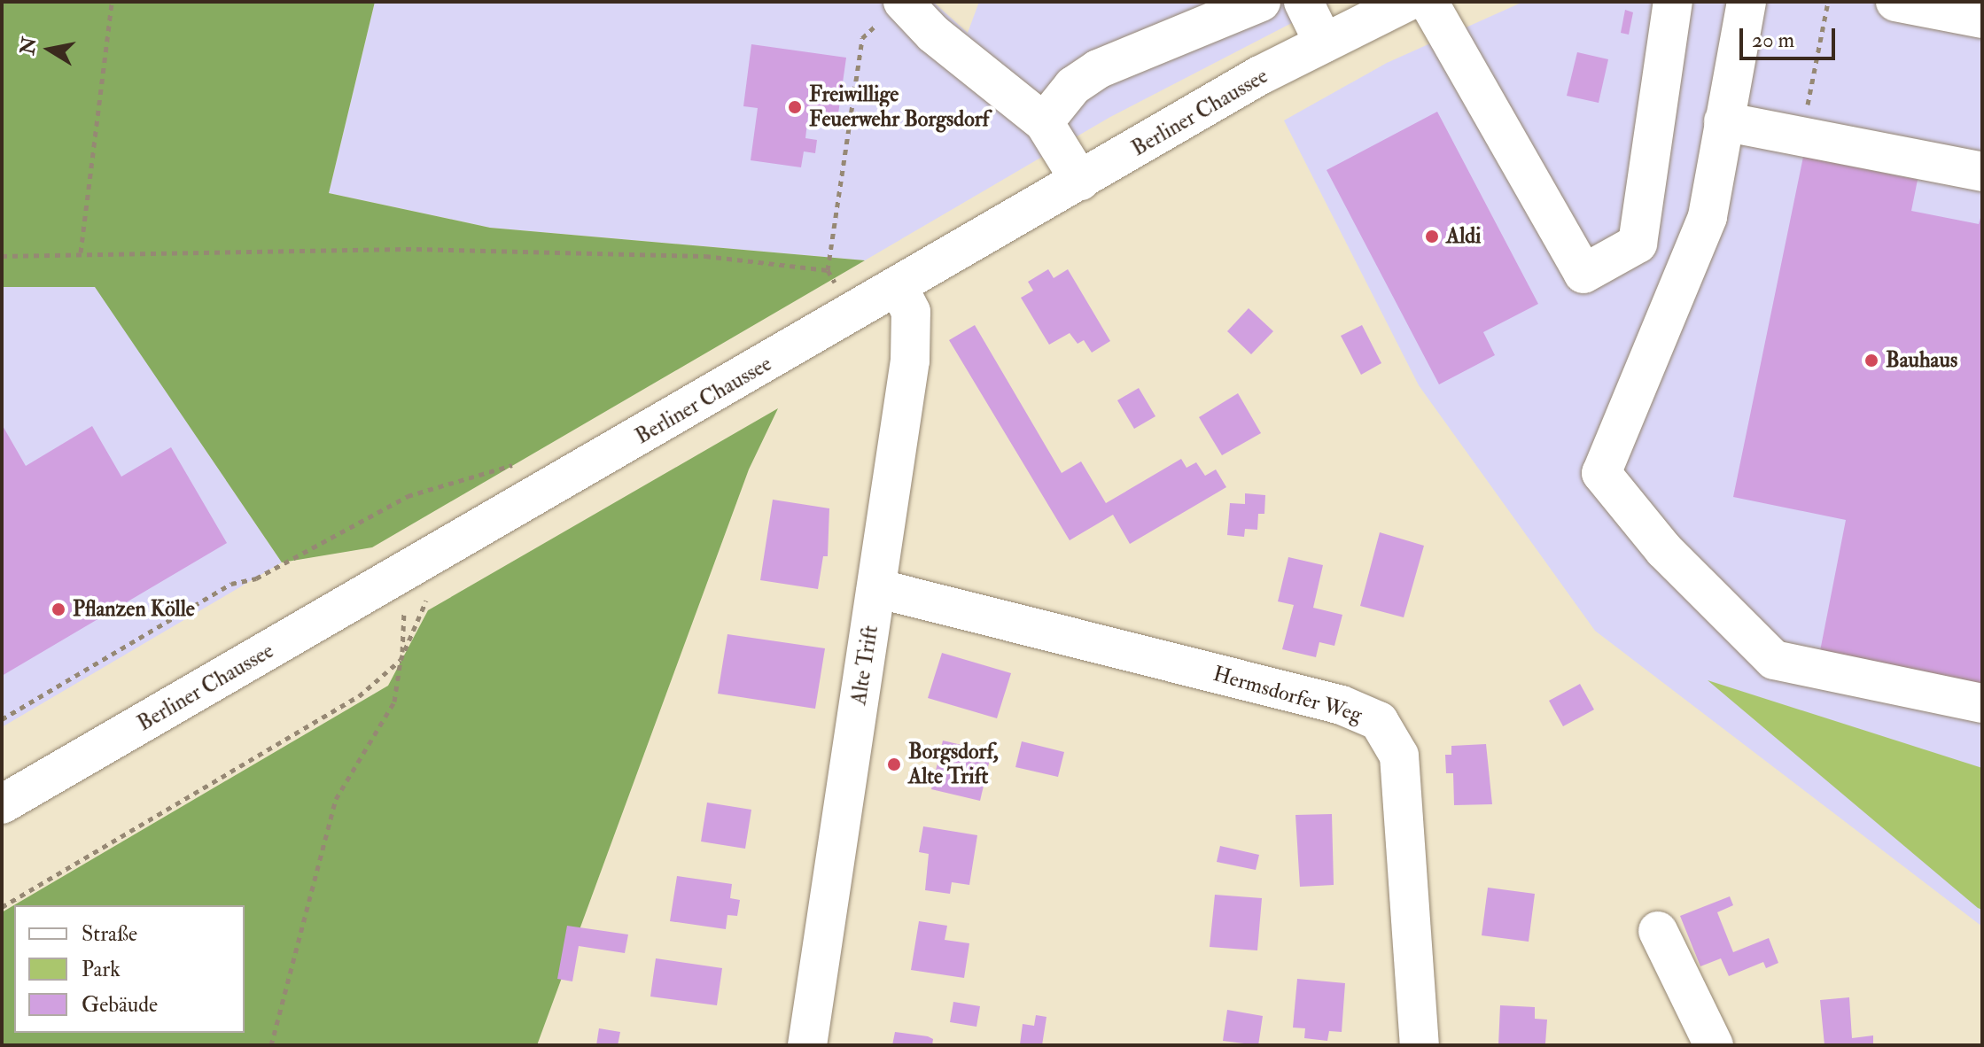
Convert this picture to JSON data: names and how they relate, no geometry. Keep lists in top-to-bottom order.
{
  "streets": {
    "street": ["Berliner Chaussee", "Alte Trift", "Hermsdorfer Weg"]
  },
  "crossings": [
    ["Berliner Chaussee", "Alte Trift"],
    ["Alte Trift", "Hermsdorfer Weg"]
  ],
  "places": [
    "Freiwillige Feuerwehr Borgsdorf",
    "Aldi",
    "Bauhaus",
    "Pflanzen Kölle",
    "Borgsdorf, Alte Trift"
  ],
  "legend": ["Straße", "Park", "Gebäude"],
  "scale_bar": "20 m",
  "north": "left"
}
